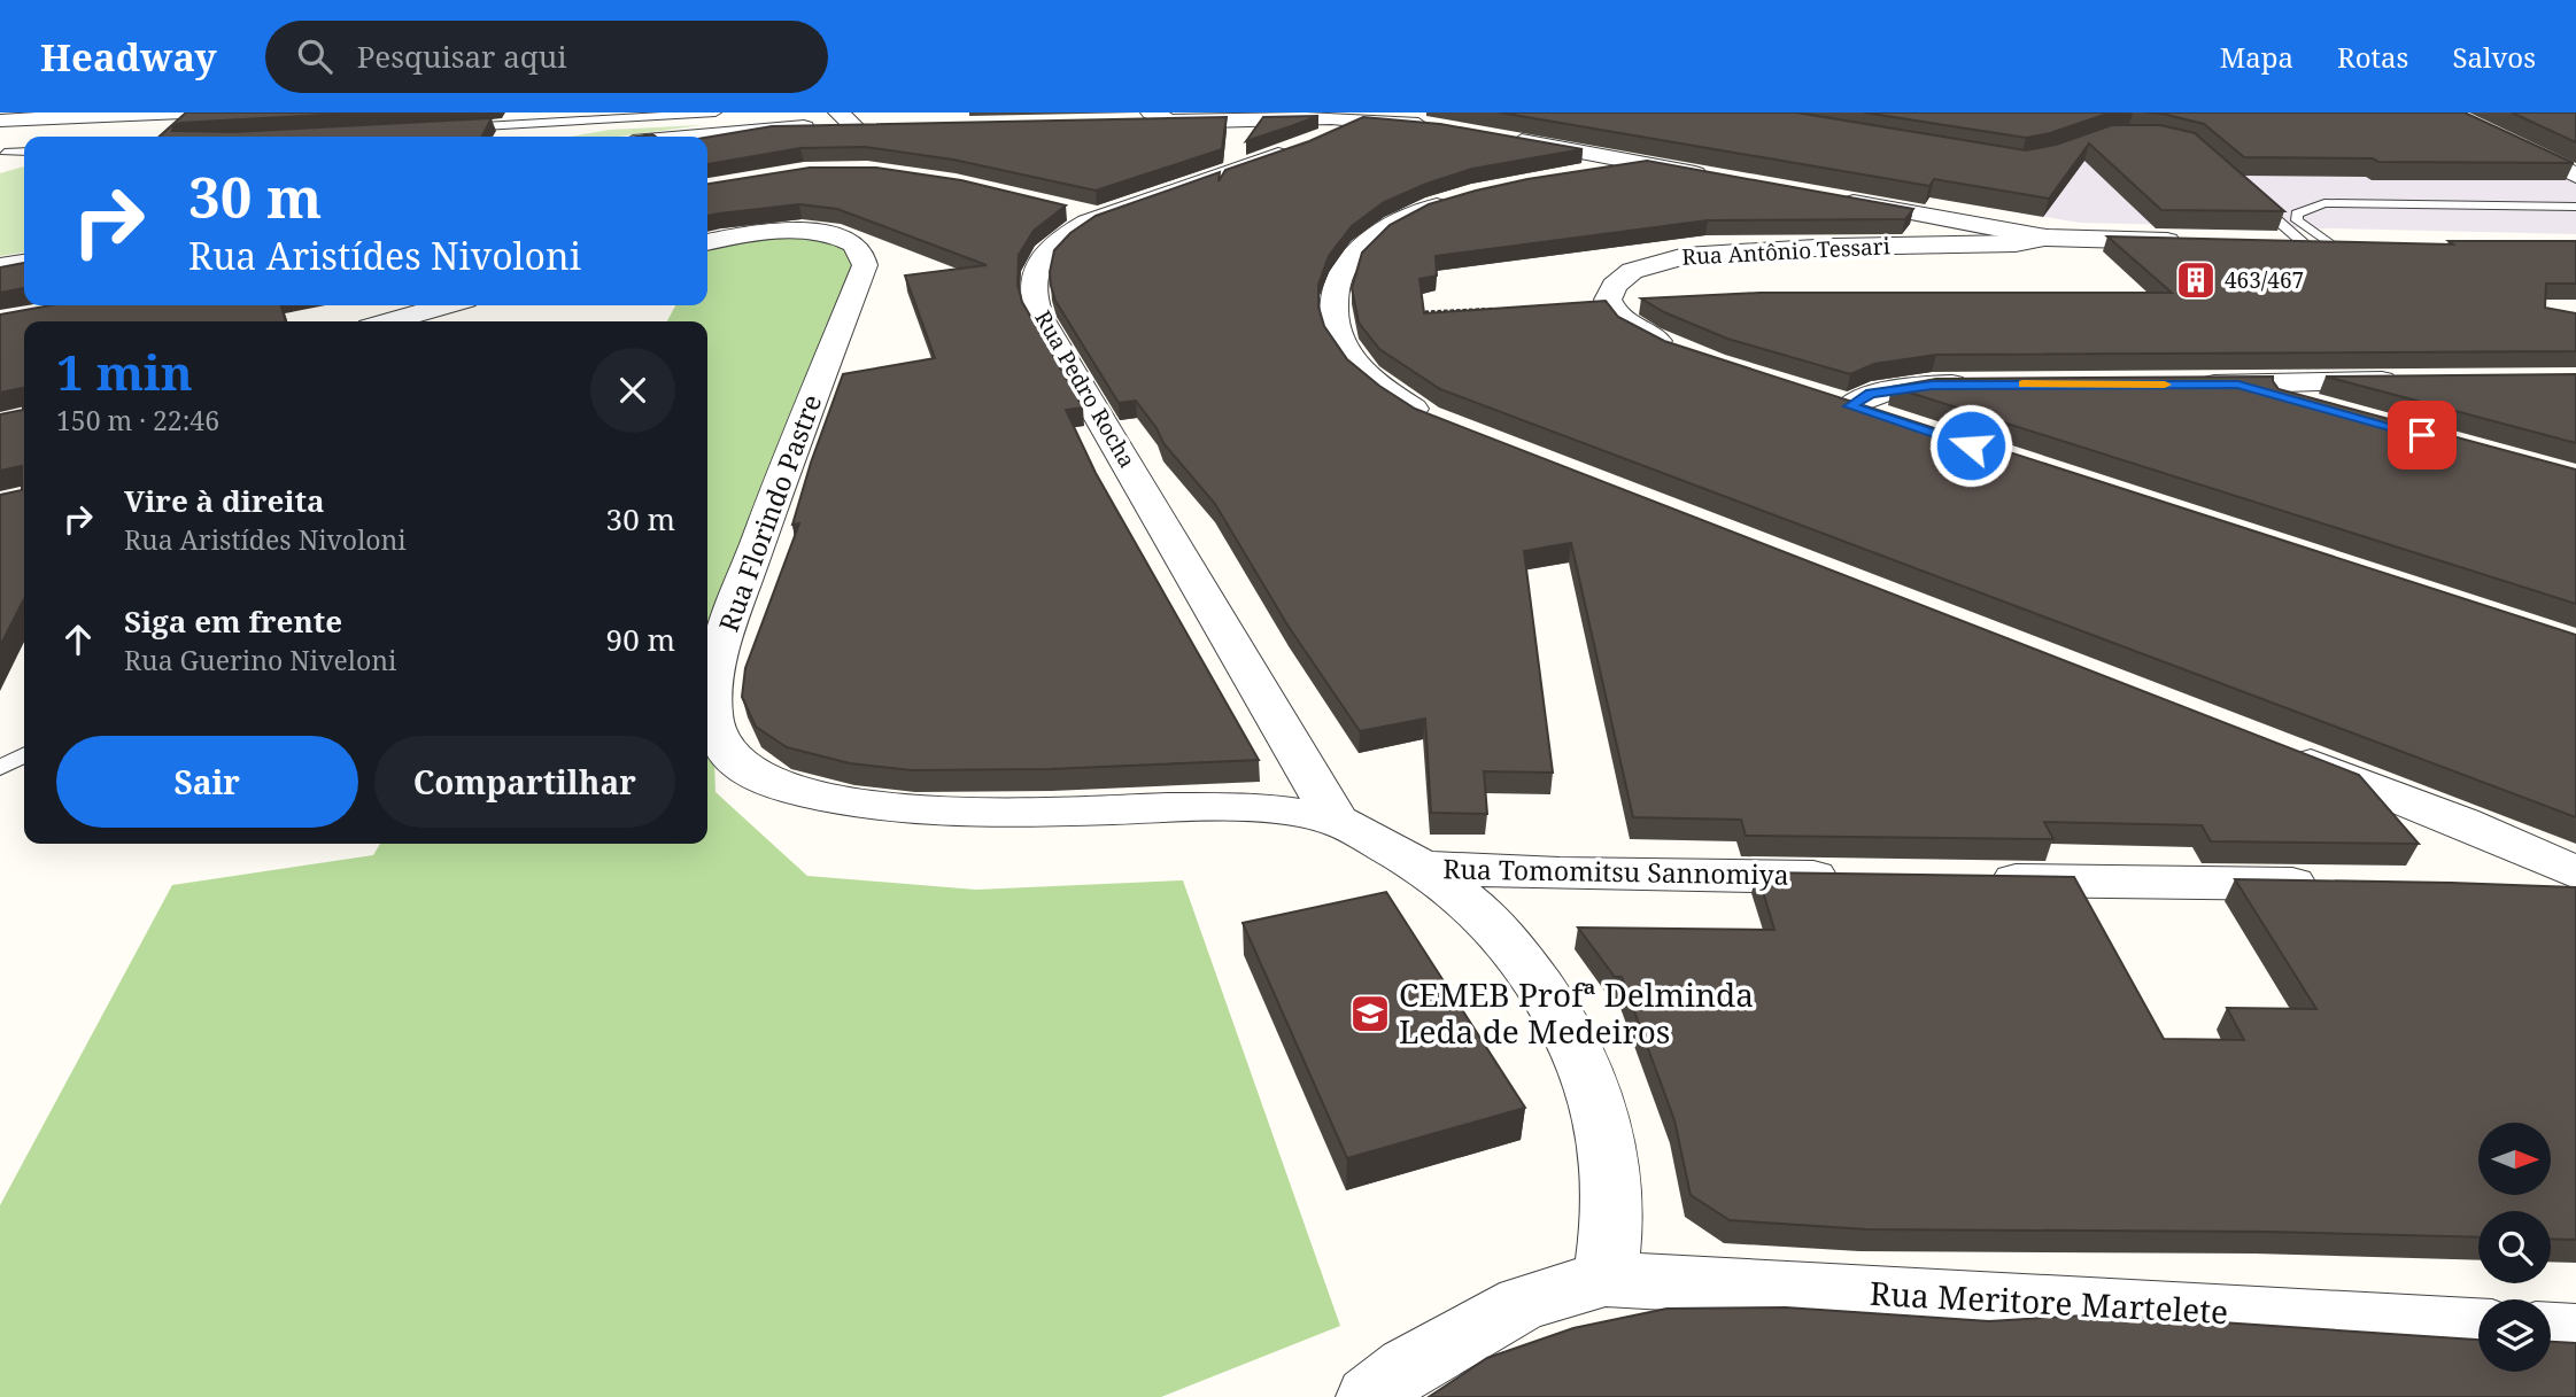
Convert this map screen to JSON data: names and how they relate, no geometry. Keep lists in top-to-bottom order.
{
  "streets": {
    "street": [
      "Rua Antônio Tessari",
      "Rua Pedro Rocha",
      "Rua Florindo Pastre",
      "Rua Tomomitsu Sannomiya",
      "Rua Meritore Martelete"
    ]
  },
  "crossings": [
    ["Rua Pedro Rocha", "Rua Florindo Pastre"]
  ],
  "places": {
    "building": ["463/467"],
    "school or university": ["CEMEB Profª Delminda Leda de Medeiros"]
  },
  "north": "right",
  "page": {
    "header": "Headway",
    "search": "Pesquisar aqui",
    "nav": ["Mapa", "Rotas", "Salvos"],
    "turn": ["30 m", "Rua Aristídes Nivoloni"],
    "heading": ["1 min", "150 m · 22:46"],
    "list": [
      {
        "name": "Vire à direita",
        "note": "Rua Aristídes Nivoloni",
        "value": "30 m"
      },
      {
        "name": "Siga em frente",
        "note": "Rua Guerino Niveloni",
        "value": "90 m"
      }
    ],
    "buttons": ["Sair", "Compartilhar"]
  }
}
